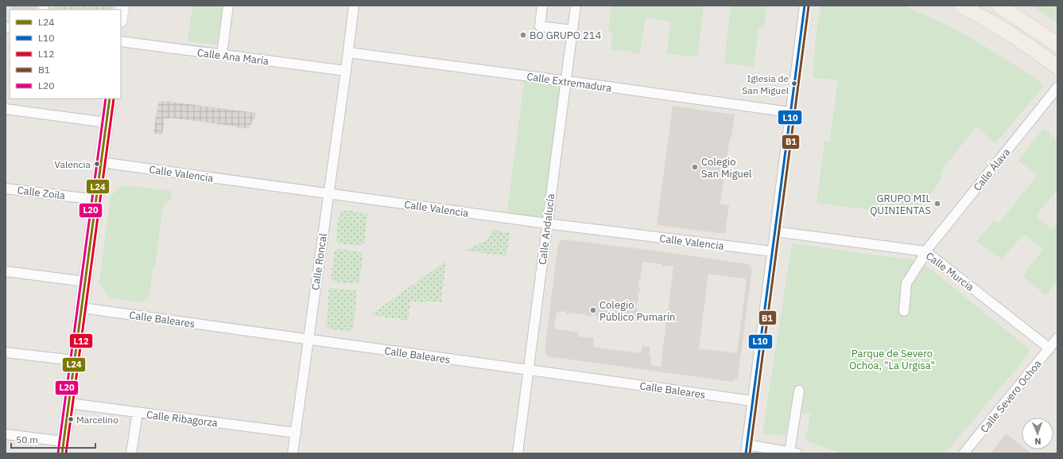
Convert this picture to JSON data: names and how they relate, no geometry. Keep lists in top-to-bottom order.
{
  "streets": {
    "street": [
      "Calle Ana María",
      "Calle Extremadura",
      "Calle Álava",
      "Calle Valencia",
      "Calle Zoila",
      "Calle Andalucía",
      "Calle Roncal",
      "Calle Murcia",
      "Calle Baleares",
      "Calle Severo Ochoa",
      "Calle Ribagorza"
    ]
  },
  "crossings": [
    ["Calle Ana María", "Calle Roncal"],
    ["Calle Extremadura", "Calle Andalucía"],
    ["Calle Extremadura", "Calle Roncal"],
    ["Calle Álava", "Calle Murcia"],
    ["Calle Valencia", "Calle Andalucía"],
    ["Calle Valencia", "Calle Roncal"],
    ["Calle Andalucía", "Calle Baleares"],
    ["Calle Roncal", "Calle Baleares"],
    ["Calle Roncal", "Calle Ribagorza"],
    ["Calle Murcia", "Calle Severo Ochoa"]
  ],
  "parks": ["Parque de Severo Ochoa, \"La Urgisa\""],
  "places": [
    "BO GRUPO 214",
    "Iglesia de San Miguel",
    "Valencia",
    "Colegio San Miguel",
    "GRUPO MIL QUINIENTAS",
    "Colegio Público Pumarín",
    "Marcelino"
  ],
  "lines": [
    "transit line L10",
    "transit line B1",
    "transit line L24",
    "transit line L12",
    "transit line L20"
  ],
  "legend": [
    "L24",
    "L10",
    "L12",
    "B1",
    "L20"
  ],
  "scale_bar": "50 m",
  "north": "bottom"
}
